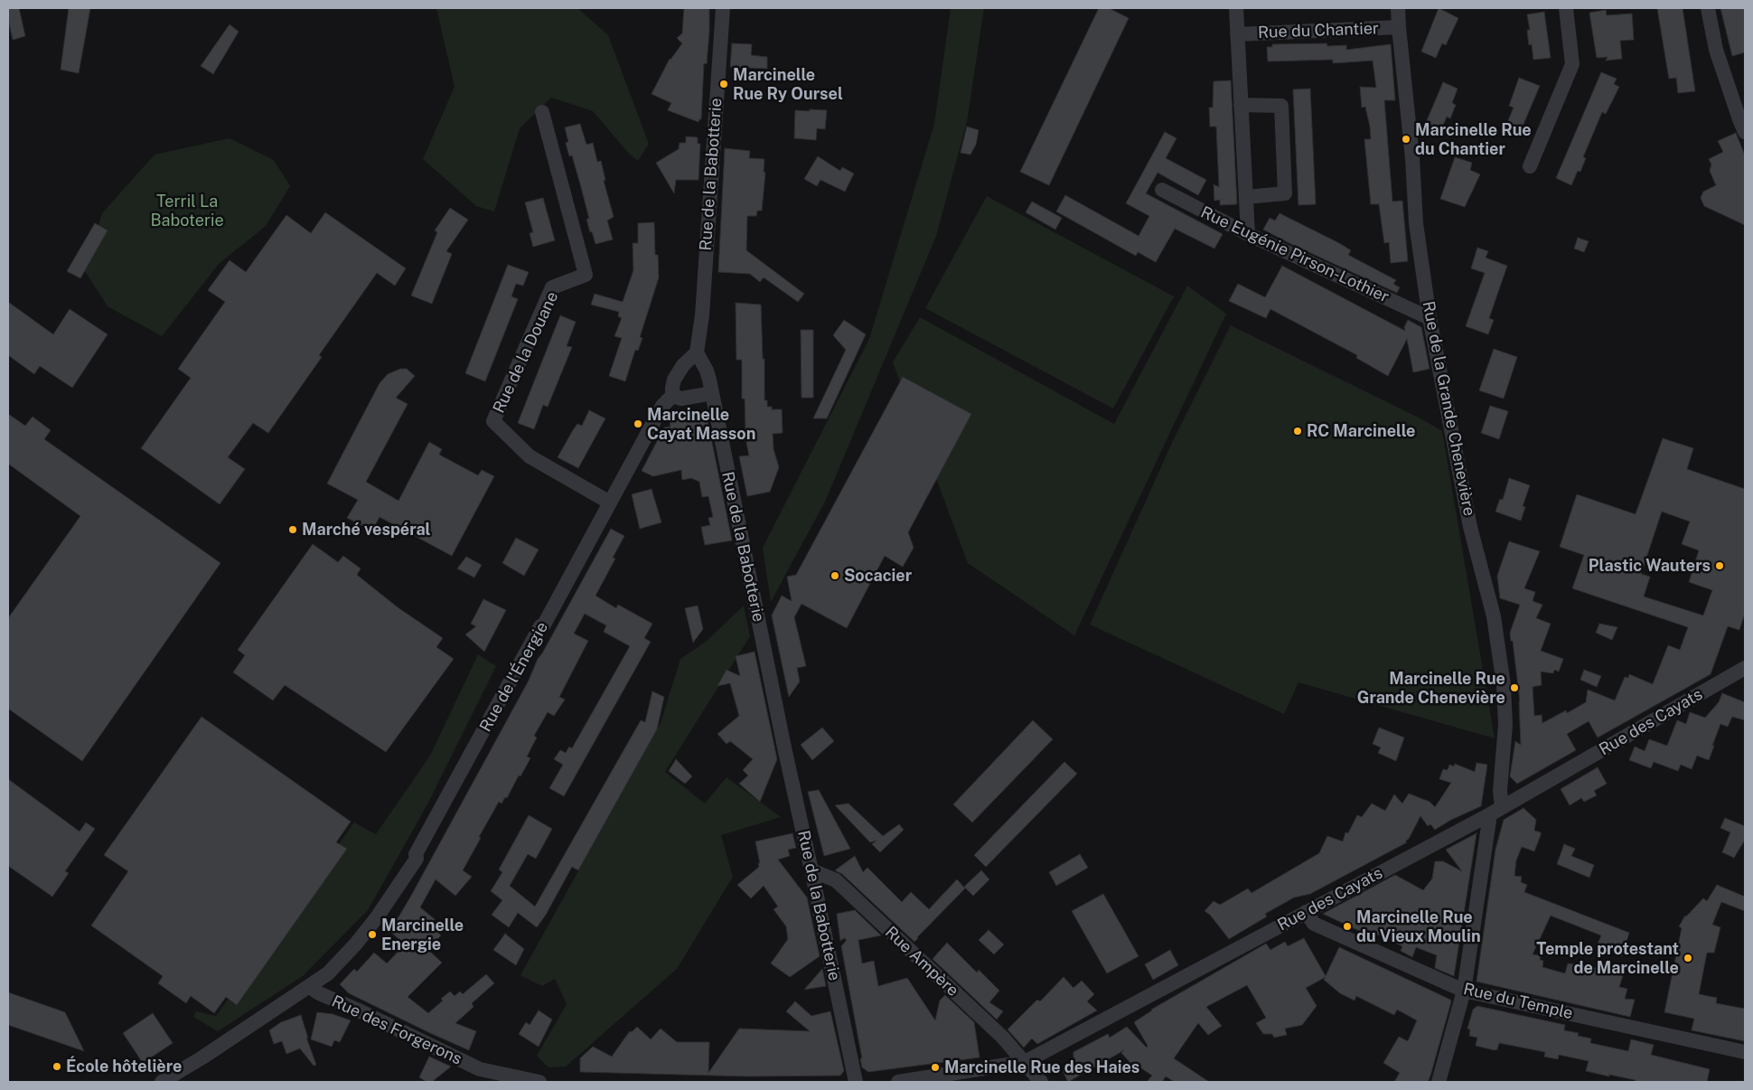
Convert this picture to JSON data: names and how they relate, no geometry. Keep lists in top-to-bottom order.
{
  "streets": {
    "street": [
      "Rue du Chantier",
      "Rue de la Babotterie",
      "Rue Eugénie Pirson-Lothier",
      "Rue de la Douane",
      "Rue de la Grande Chenevière",
      "Rue de l'Énergie",
      "Rue des Cayats",
      "Rue Ampère",
      "Rue du Temple",
      "Rue des Forgerons"
    ]
  },
  "crossings": [
    ["Rue du Chantier", "Rue de la Grande Chenevière"],
    ["Rue de la Babotterie", "Rue de l'Énergie"],
    ["Rue de la Babotterie", "Rue Ampère"],
    ["Rue Eugénie Pirson-Lothier", "Rue de la Grande Chenevière"],
    ["Rue de la Douane", "Rue de l'Énergie"],
    ["Rue de la Grande Chenevière", "Rue des Cayats"],
    ["Rue de la Grande Chenevière", "Rue du Temple"],
    ["Rue de l'Énergie", "Rue des Forgerons"],
    ["Rue des Cayats", "Rue Ampère"],
    ["Rue des Cayats", "Rue du Temple"]
  ],
  "parks": ["Terril La Baboterie"],
  "places": [
    "Marcinelle Rue Ry Oursel",
    "Marcinelle Rue du Chantier",
    "Marcinelle Cayat Masson",
    "RC Marcinelle",
    "Marché vespéral",
    "Plastic Wauters",
    "Socacier",
    "Marcinelle Rue Grande Chenevière",
    "Marcinelle Rue du Vieux Moulin",
    "Marcinelle Energie",
    "Temple protestant de Marcinelle",
    "École hôtelière",
    "Marcinelle Rue des Haies"
  ]
}
